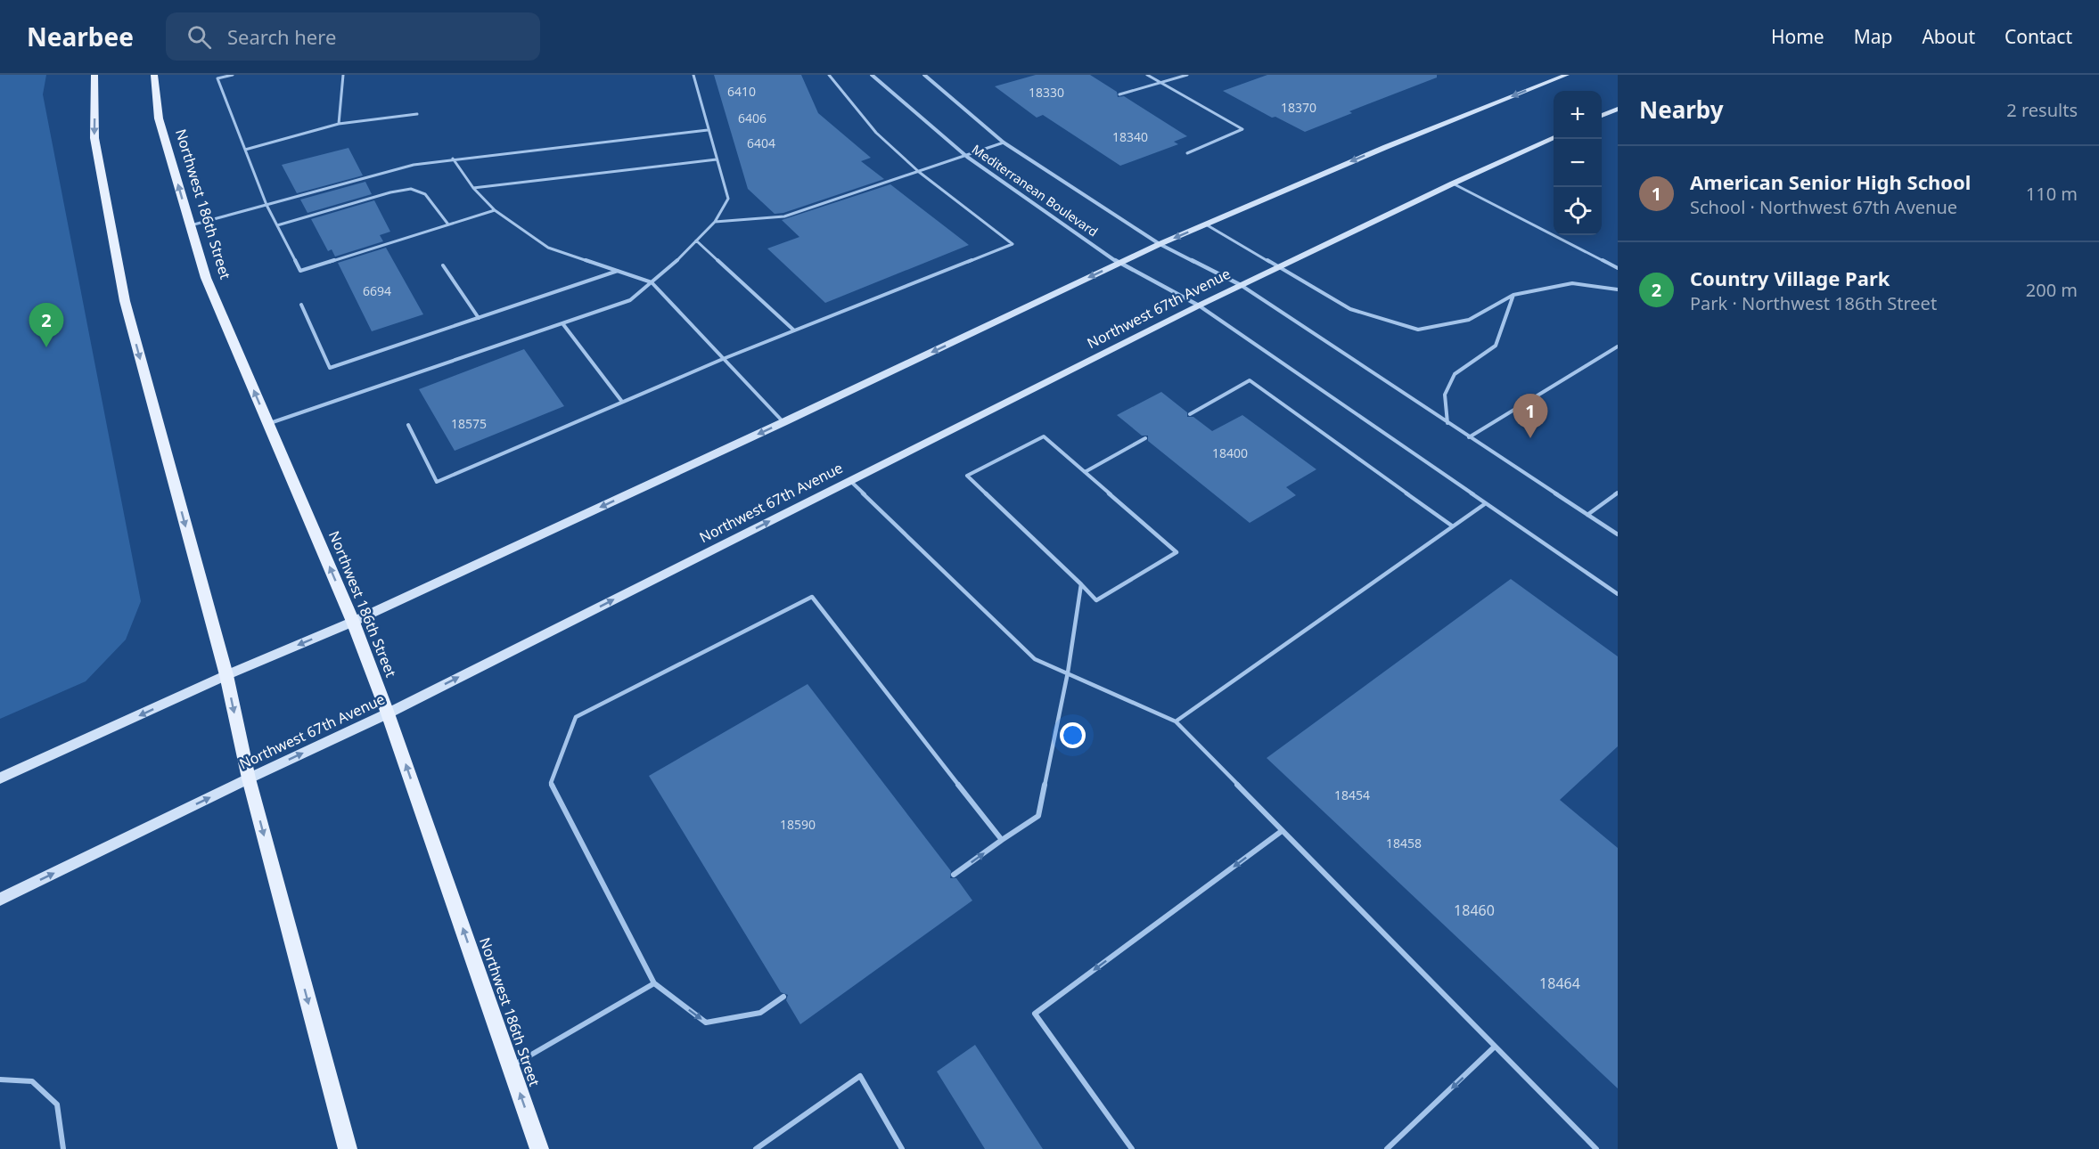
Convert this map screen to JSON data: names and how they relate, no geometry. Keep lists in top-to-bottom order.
{
  "streets": {
    "main road": ["Northwest 186th Street", "Northwest 67th Avenue"],
    "street": ["Mediterranean Boulevard"]
  },
  "crossings": [
    ["Mediterranean Boulevard", "Northwest 67th Avenue"],
    ["Northwest 186th Street", "Northwest 67th Avenue"]
  ],
  "house_numbers": [
    "6410",
    "18330",
    "18370",
    "6406",
    "18340",
    "6404",
    "6694",
    "18575",
    "18400",
    "18454",
    "18590",
    "18458",
    "18460",
    "18464"
  ],
  "page": {
    "header": "Nearbee",
    "search": "Search here",
    "nav": [
      "Home",
      "Map",
      "About",
      "Contact"
    ],
    "heading": ["Nearby", "2 results"],
    "map_buttons": ["+", "−"],
    "list": [
      {
        "mark": "1",
        "name": "American Senior High School",
        "note": "School · Northwest 67th Avenue",
        "value": "110 m"
      },
      {
        "mark": "2",
        "name": "Country Village Park",
        "note": "Park · Northwest 186th Street",
        "value": "200 m"
      }
    ],
    "pins": ["2", "1"]
  }
}
